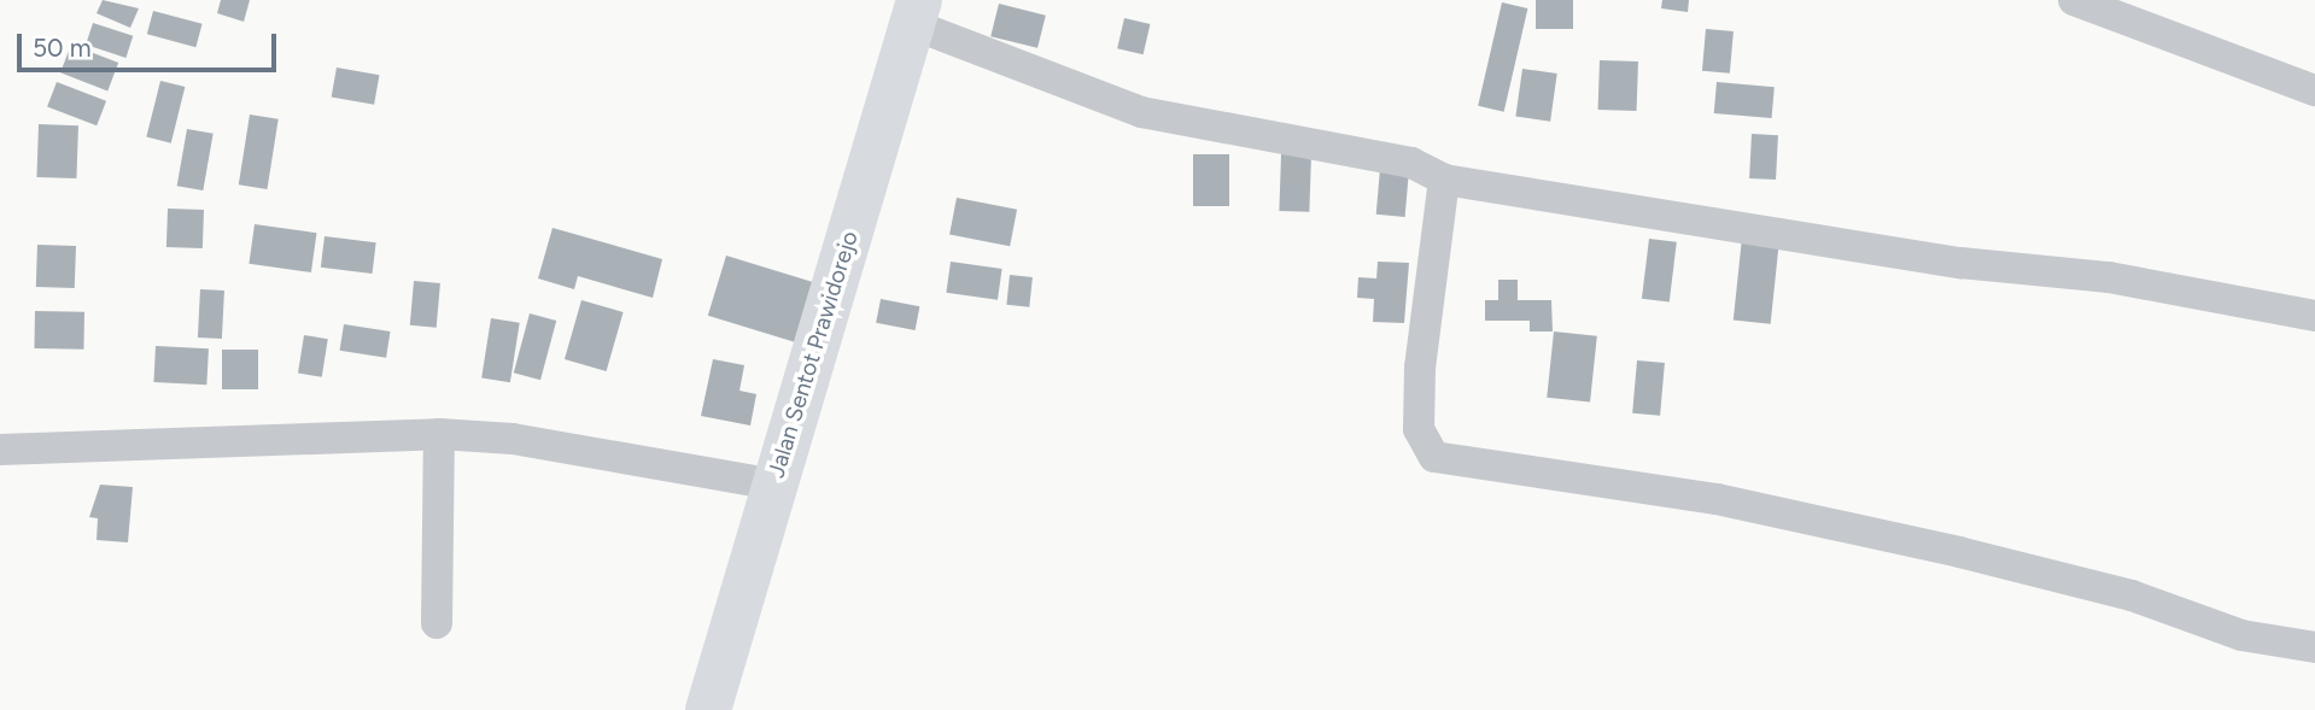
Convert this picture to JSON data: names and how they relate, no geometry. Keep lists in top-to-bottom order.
{
  "streets": {
    "main road": ["Jalan Sentot Prawidorejo"]
  },
  "scale_bar": "50 m"
}
